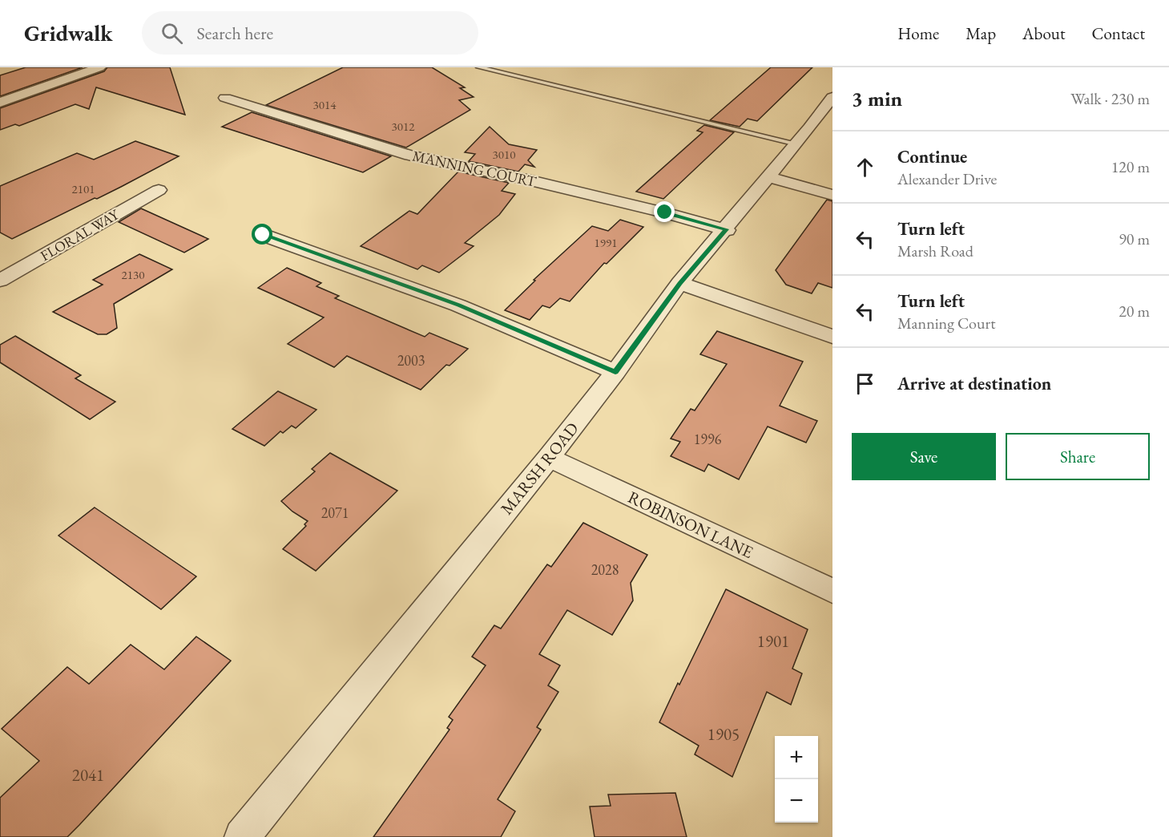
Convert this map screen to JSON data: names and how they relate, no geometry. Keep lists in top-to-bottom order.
{
  "streets": {
    "street": [
      "MANNING COURT",
      "FLORAL WAY",
      "MARSH ROAD",
      "ROBINSON LANE"
    ]
  },
  "crossings": [
    ["MANNING COURT", "MARSH ROAD"],
    ["MARSH ROAD", "ROBINSON LANE"]
  ],
  "house_numbers": [
    "3014",
    "3012",
    "3010",
    "2101",
    "1991",
    "2130",
    "2003",
    "1996",
    "2071",
    "2028",
    "1901",
    "1905",
    "2041"
  ],
  "page": {
    "header": "Gridwalk",
    "search": "Search here",
    "nav": [
      "Home",
      "Map",
      "About",
      "Contact"
    ],
    "heading": ["3 min", "Walk · 230 m"],
    "list": [
      ["Continue", "Alexander Drive", "120 m"],
      ["Turn left", "Marsh Road", "90 m"],
      ["Turn left", "Manning Court", "20 m"],
      "Arrive at destination"
    ],
    "buttons": ["Save", "Share"],
    "map_buttons": ["+", "−"]
  }
}
